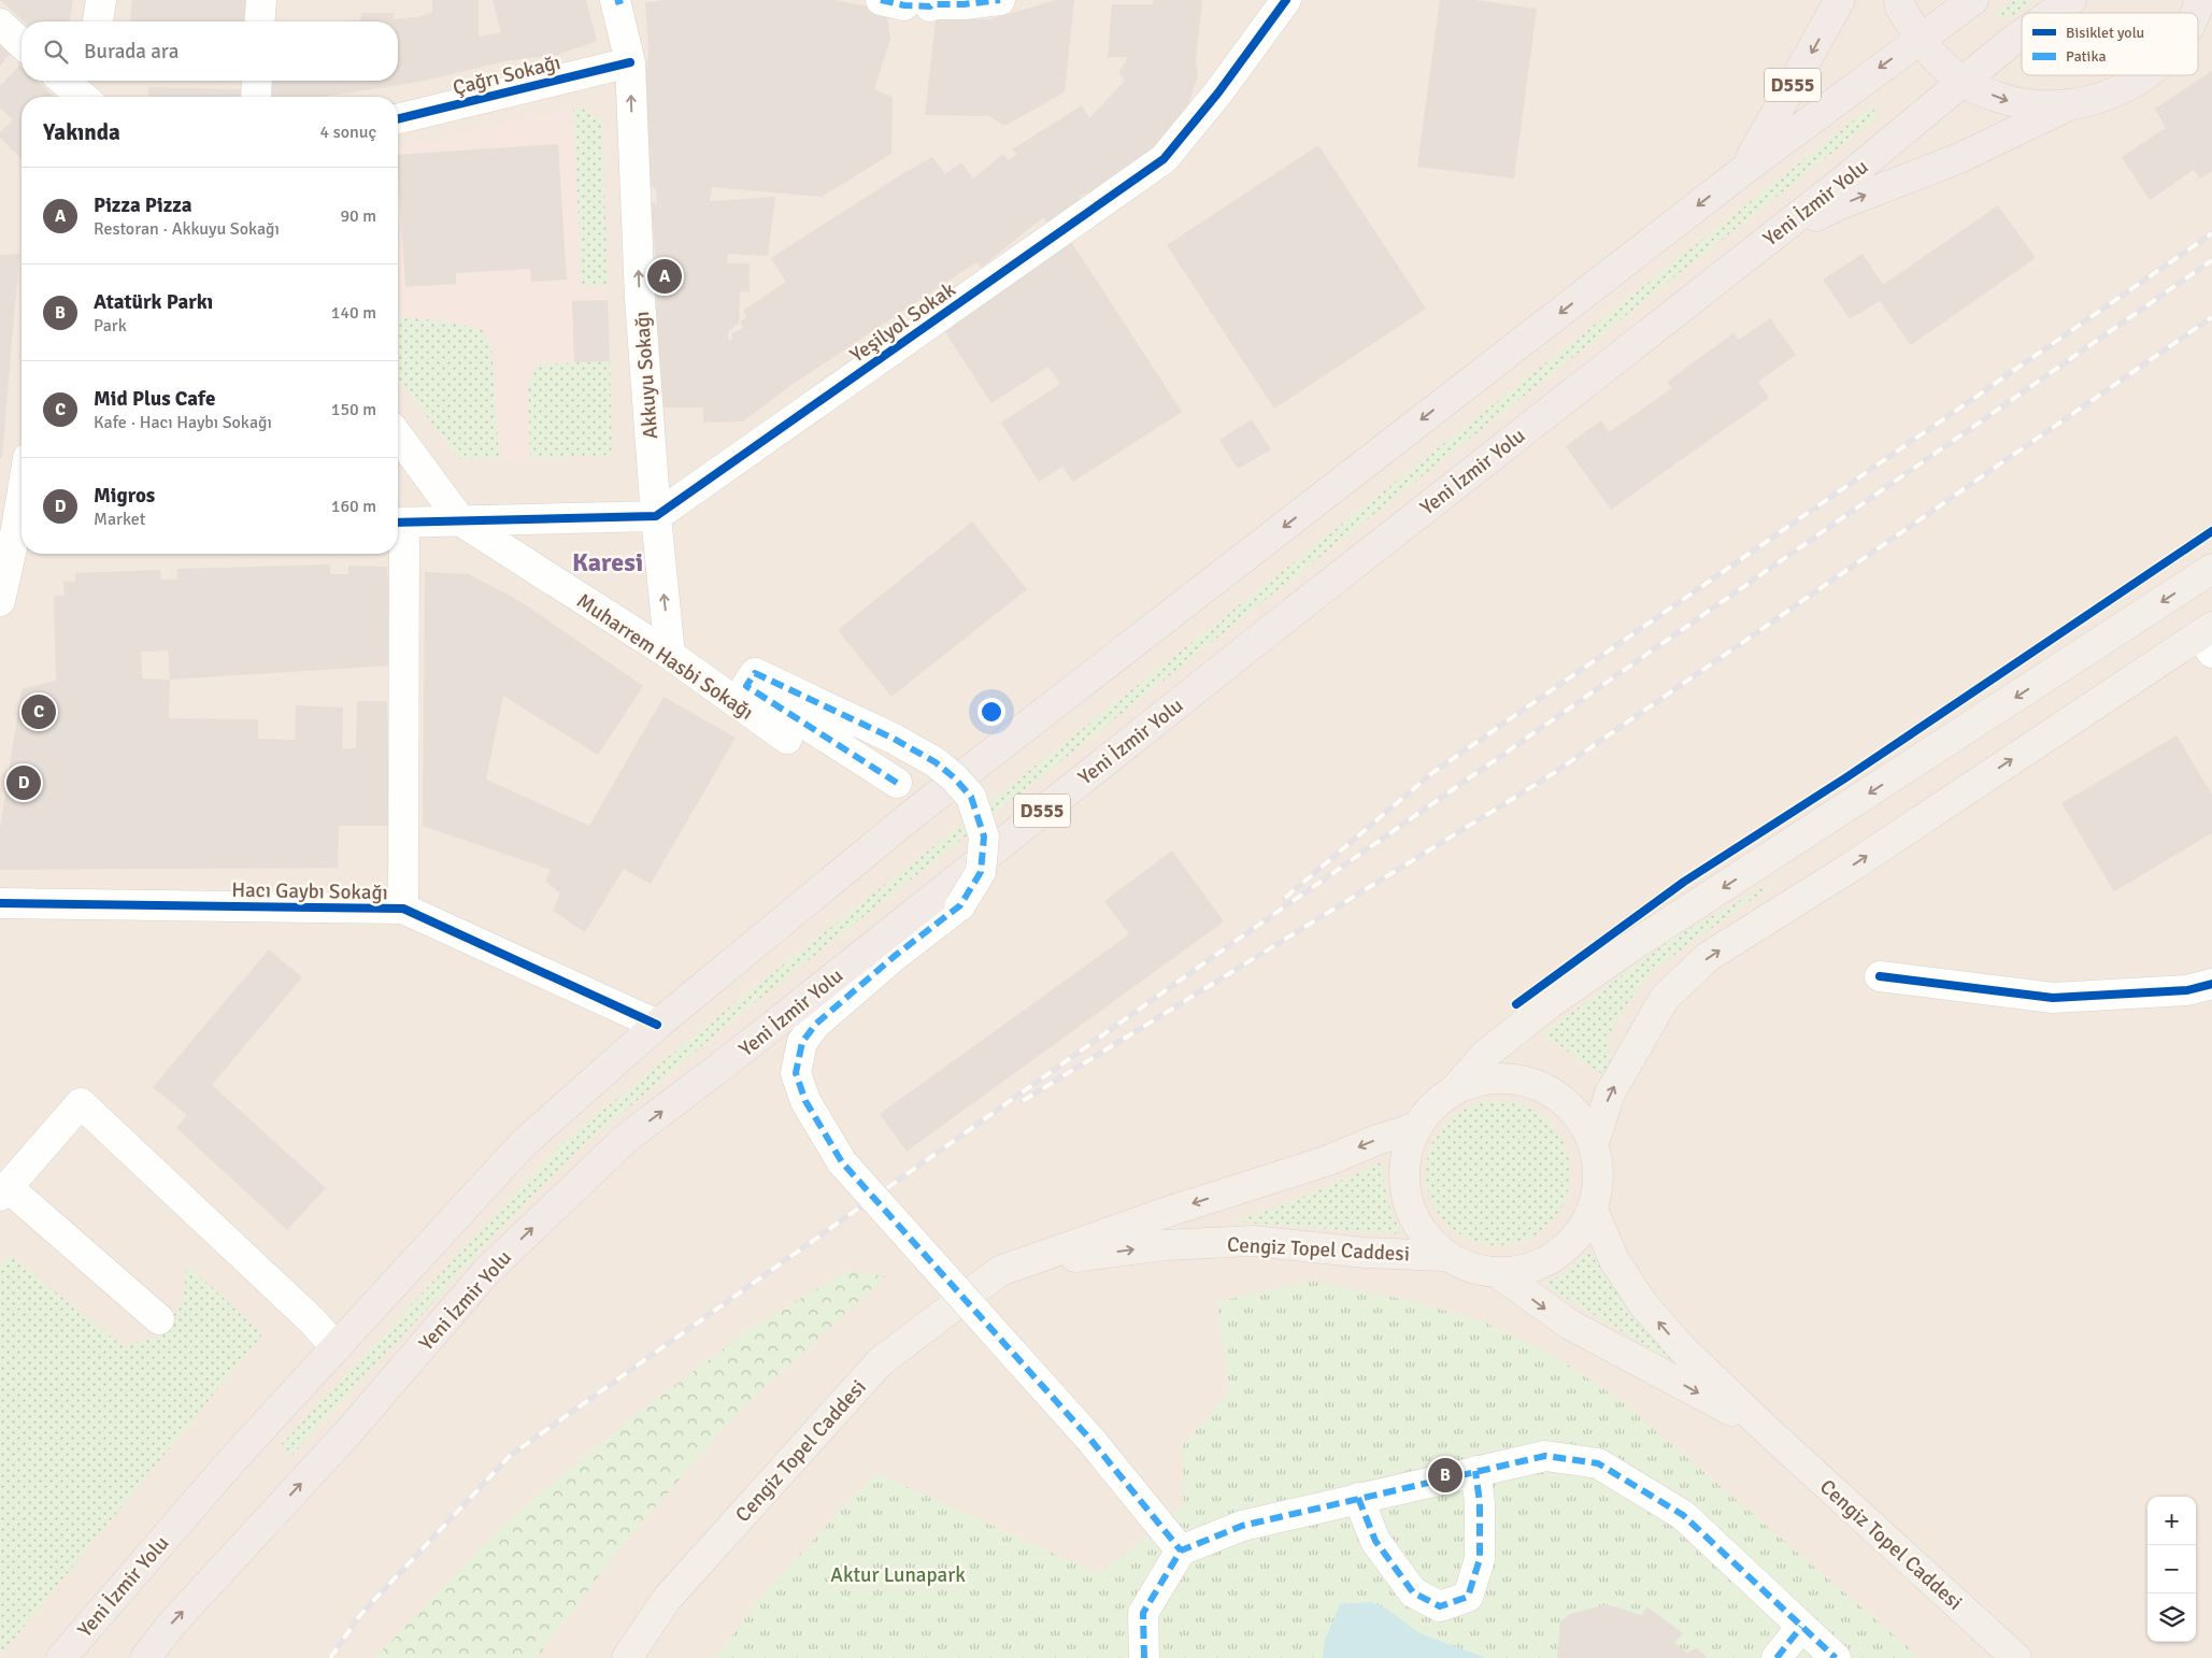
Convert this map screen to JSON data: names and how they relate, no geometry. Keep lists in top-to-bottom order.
{
  "streets": {
    "highway": ["D555", "Yeni İzmir Yolu"],
    "main road": ["Cengiz Topel Caddesi"],
    "street": [
      "Çağrı Sokağı",
      "Yeşilyol Sokak",
      "Akkuyu Sokağı",
      "Muharrem Hasbi Sokağı",
      "Hacı Gaybı Sokağı"
    ]
  },
  "crossings": [
    ["Çağrı Sokağı", "Akkuyu Sokağı"],
    ["D555", "Yeni İzmir Yolu"],
    ["Yeni İzmir Yolu", "Hacı Gaybı Sokağı"],
    ["Yeşilyol Sokak", "Akkuyu Sokağı"],
    ["Akkuyu Sokağı", "Muharrem Hasbi Sokağı"]
  ],
  "one_way": ["Akkuyu Sokağı"],
  "districts": ["Karesi"],
  "parks": ["Aktur Lunapark"],
  "legend": ["Bisiklet yolu", "Patika"],
  "page": {
    "search": "Burada ara",
    "heading": ["Yakında", "4 sonuç"],
    "list": [
      {
        "mark": "A",
        "name": "Pizza Pizza",
        "note": "Restoran · Akkuyu Sokağı",
        "value": "90 m"
      },
      {
        "mark": "B",
        "name": "Atatürk Parkı",
        "note": "Park",
        "value": "140 m"
      },
      {
        "mark": "C",
        "name": "Mid Plus Cafe",
        "note": "Kafe · Hacı Haybı Sokağı",
        "value": "150 m"
      },
      {
        "mark": "D",
        "name": "Migros",
        "note": "Market",
        "value": "160 m"
      }
    ],
    "pins": [
      "A",
      "C",
      "D",
      "B"
    ],
    "map_buttons": ["+", "−"]
  }
}
